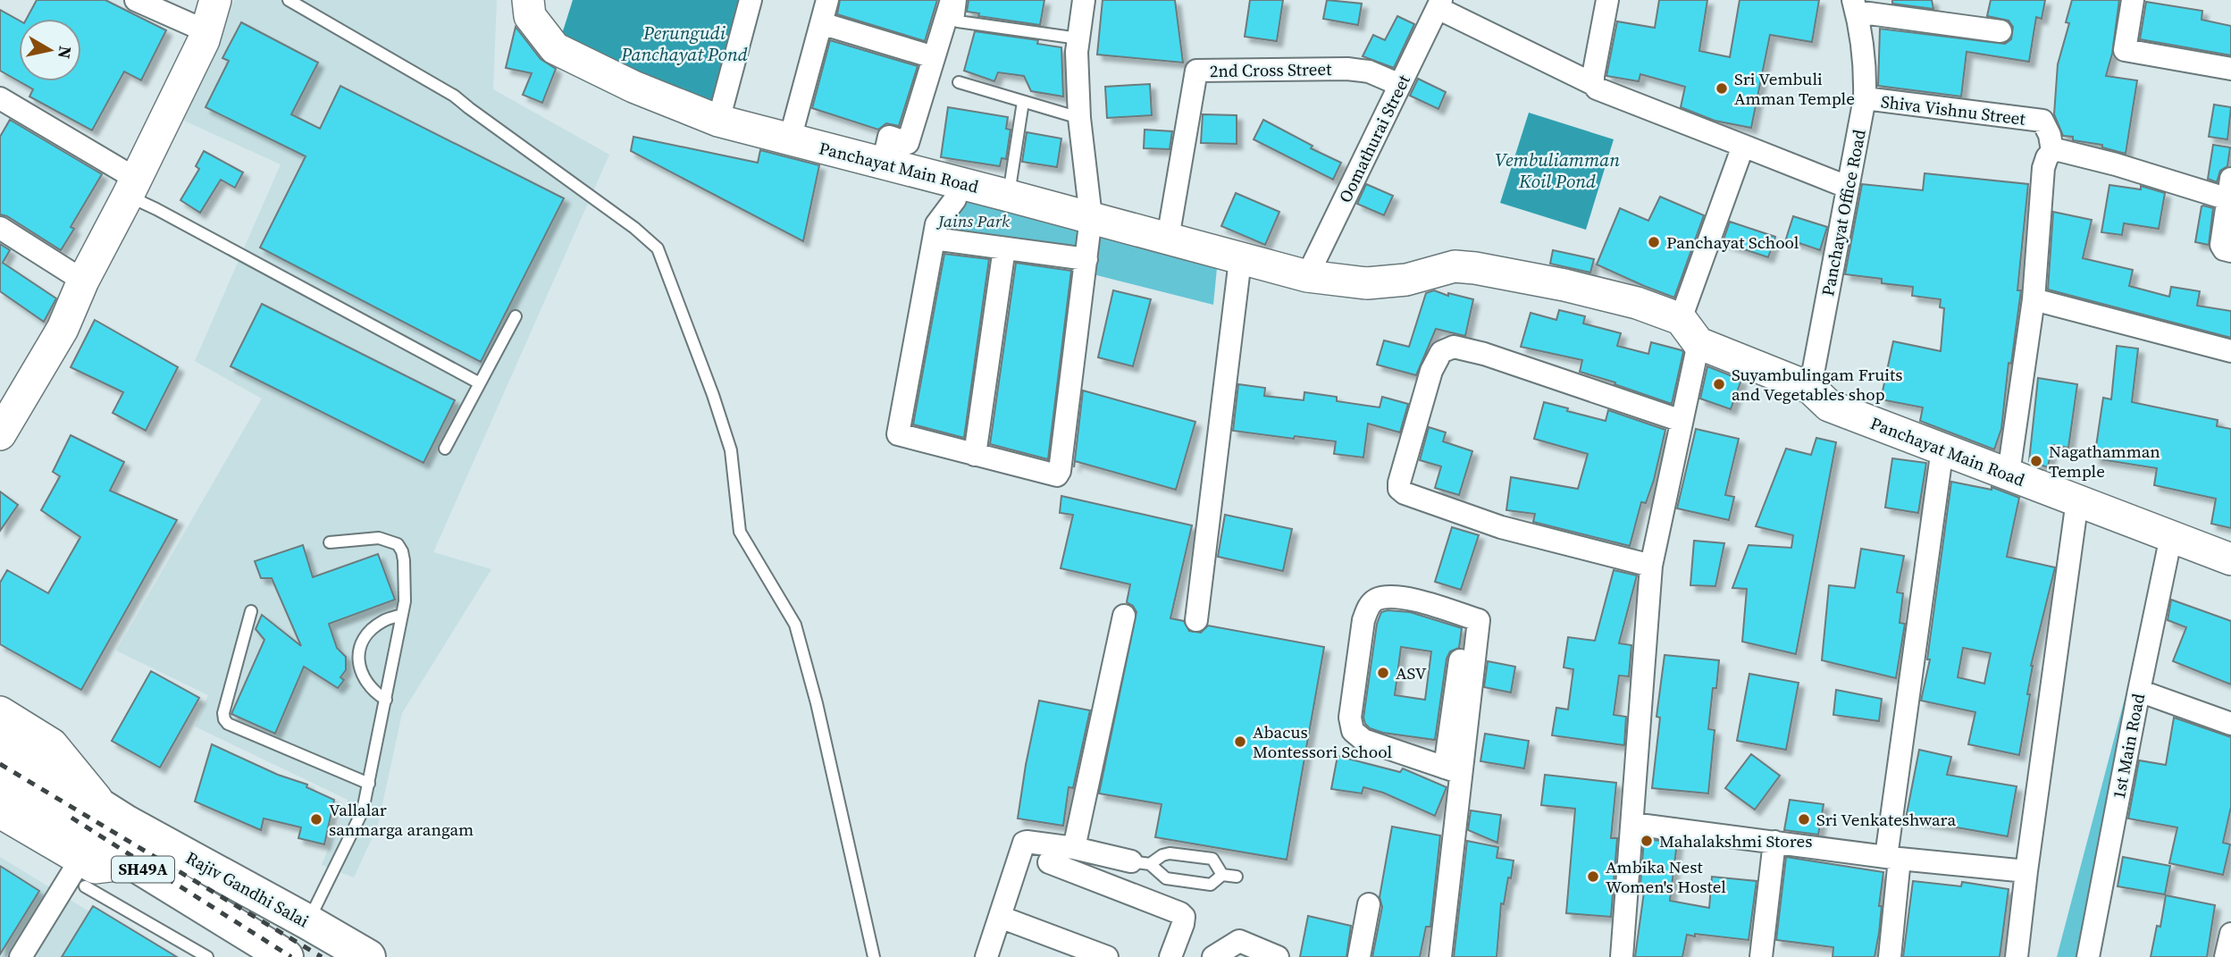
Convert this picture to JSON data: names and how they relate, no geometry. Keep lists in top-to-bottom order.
{
  "streets": {
    "main road": ["SH49A", "Rajiv Gandhi Salai"],
    "street": [
      "2nd Cross Street",
      "Shiva Vishnu Street",
      "Oomathurai Street",
      "Panchayat Main Road",
      "Panchayat Office Road",
      "1st Main Road"
    ]
  },
  "crossings": [
    ["2nd Cross Street", "Oomathurai Street"],
    ["2nd Cross Street", "Panchayat Main Road"],
    ["Shiva Vishnu Street", "Panchayat Office Road"],
    ["Oomathurai Street", "Panchayat Main Road"],
    ["Panchayat Main Road", "Panchayat Office Road"],
    ["Panchayat Main Road", "1st Main Road"]
  ],
  "water": ["Perungudi Panchayat Pond", "Vembuliamman Koil Pond"],
  "parks": ["Jains Park"],
  "places": [
    "Sri Vembuli Amman Temple",
    "Panchayat School",
    "Suyambulingam Fruits and Vegetables shop",
    "Nagathamman Temple",
    "ASV",
    "Abacus Montessori School",
    "Vallalar sanmarga arangam",
    "Sri Venkateshwara",
    "Mahalakshmi Stores",
    "Ambika Nest Women's Hostel"
  ],
  "north": "right"
}
